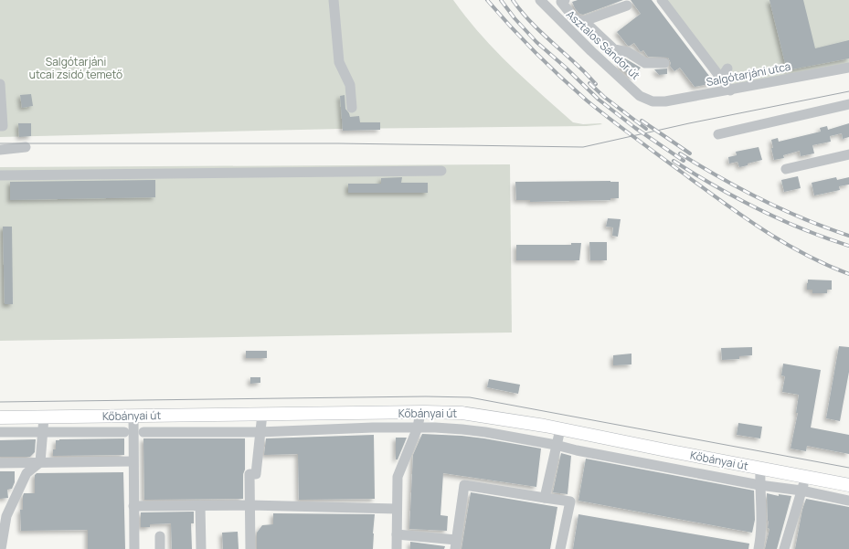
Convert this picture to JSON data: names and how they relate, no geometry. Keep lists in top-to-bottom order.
{
  "streets": {
    "main road": ["Kőbányai út"],
    "street": ["Asztalos Sándor út", "Salgótarjáni utca"]
  },
  "crossings": [
    ["Asztalos Sándor út", "Salgótarjáni utca"]
  ],
  "parks": ["Salgótarjáni utcai zsidó temető"]
}
